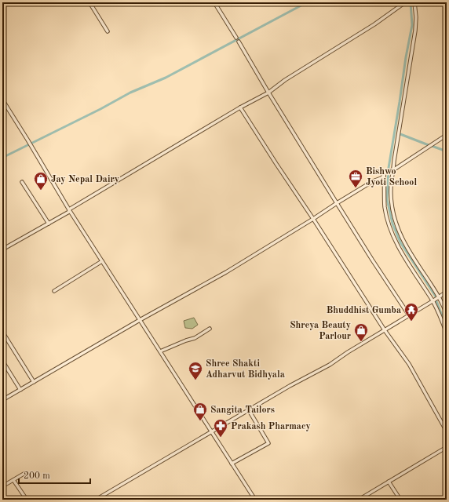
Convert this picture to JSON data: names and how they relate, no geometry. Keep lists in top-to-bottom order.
{
  "places": {
    "office": ["Bishwo Jyoti School"],
    "shop": ["Jay Nepal Dairy", "Shreya Beauty Parlour", "Sangita Tailors"],
    "temple": ["Bhuddhist Gumba"],
    "school or university": ["Shree Shakti Adharvut Bidhyala"],
    "pharmacy": ["Prakash Pharmacy"]
  },
  "scale_bar": "200 m"
}
